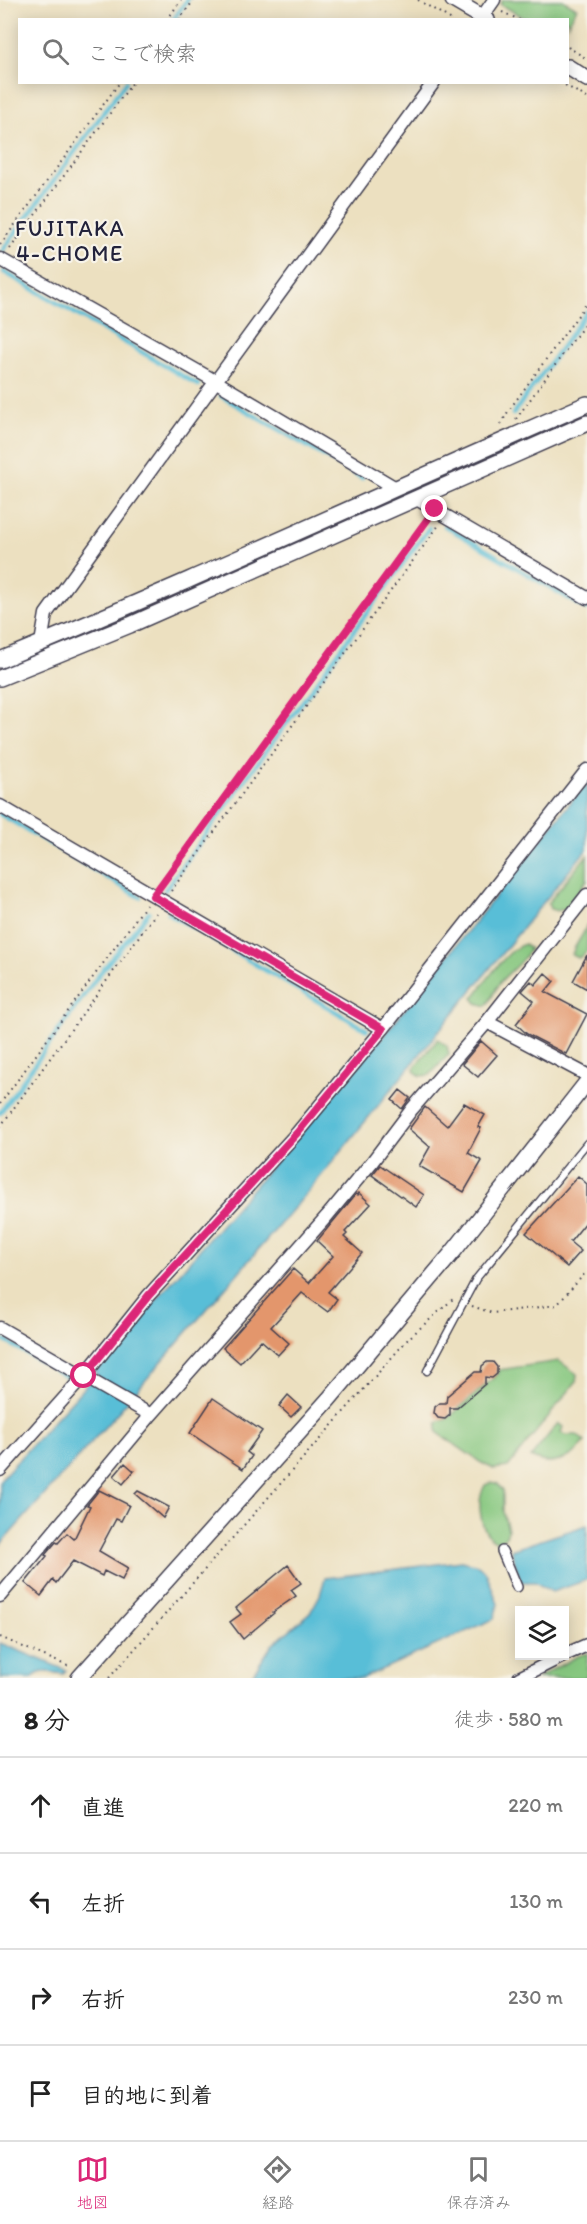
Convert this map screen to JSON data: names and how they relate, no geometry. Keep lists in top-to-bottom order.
{
  "districts": ["FUJITAKA 4-CHOME"],
  "page": {
    "search": "ここで検索",
    "heading": ["8 分", "徒歩 · 580 m"],
    "list": [
      ["直進", "220 m"],
      ["左折", "130 m"],
      ["右折", "230 m"],
      "目的地に到着"
    ],
    "nav": ["地図", "経路", "保存済み"]
  }
}
